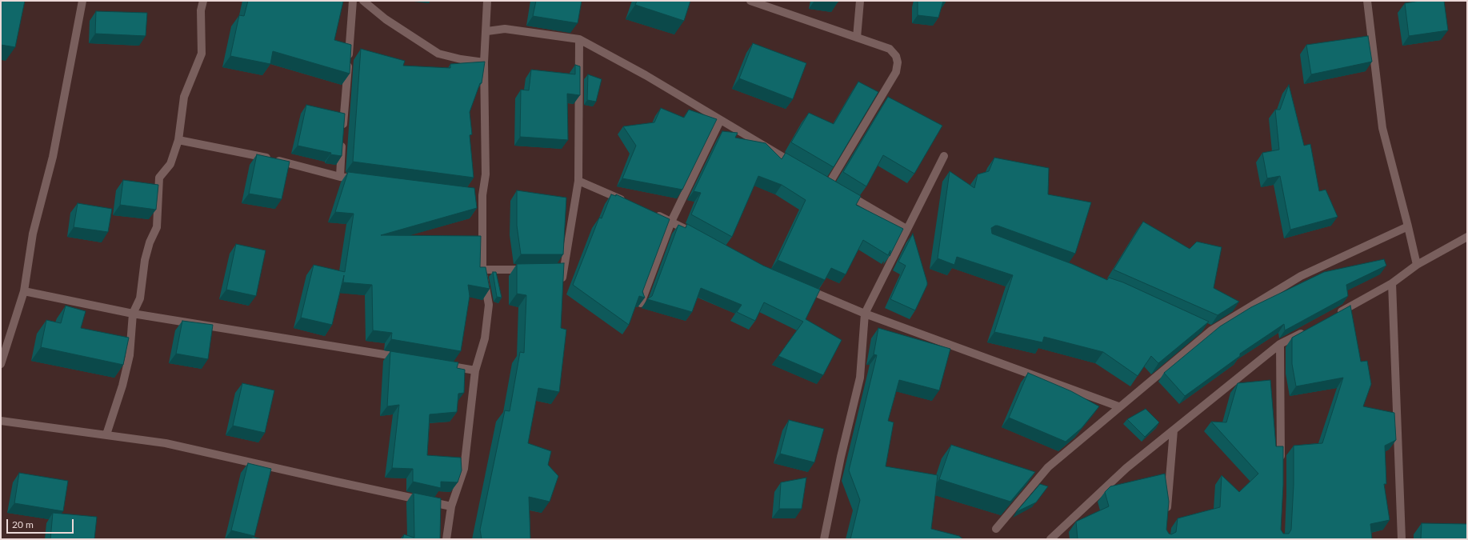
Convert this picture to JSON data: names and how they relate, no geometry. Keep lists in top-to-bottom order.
{
  "scale_bar": "20 m"
}
